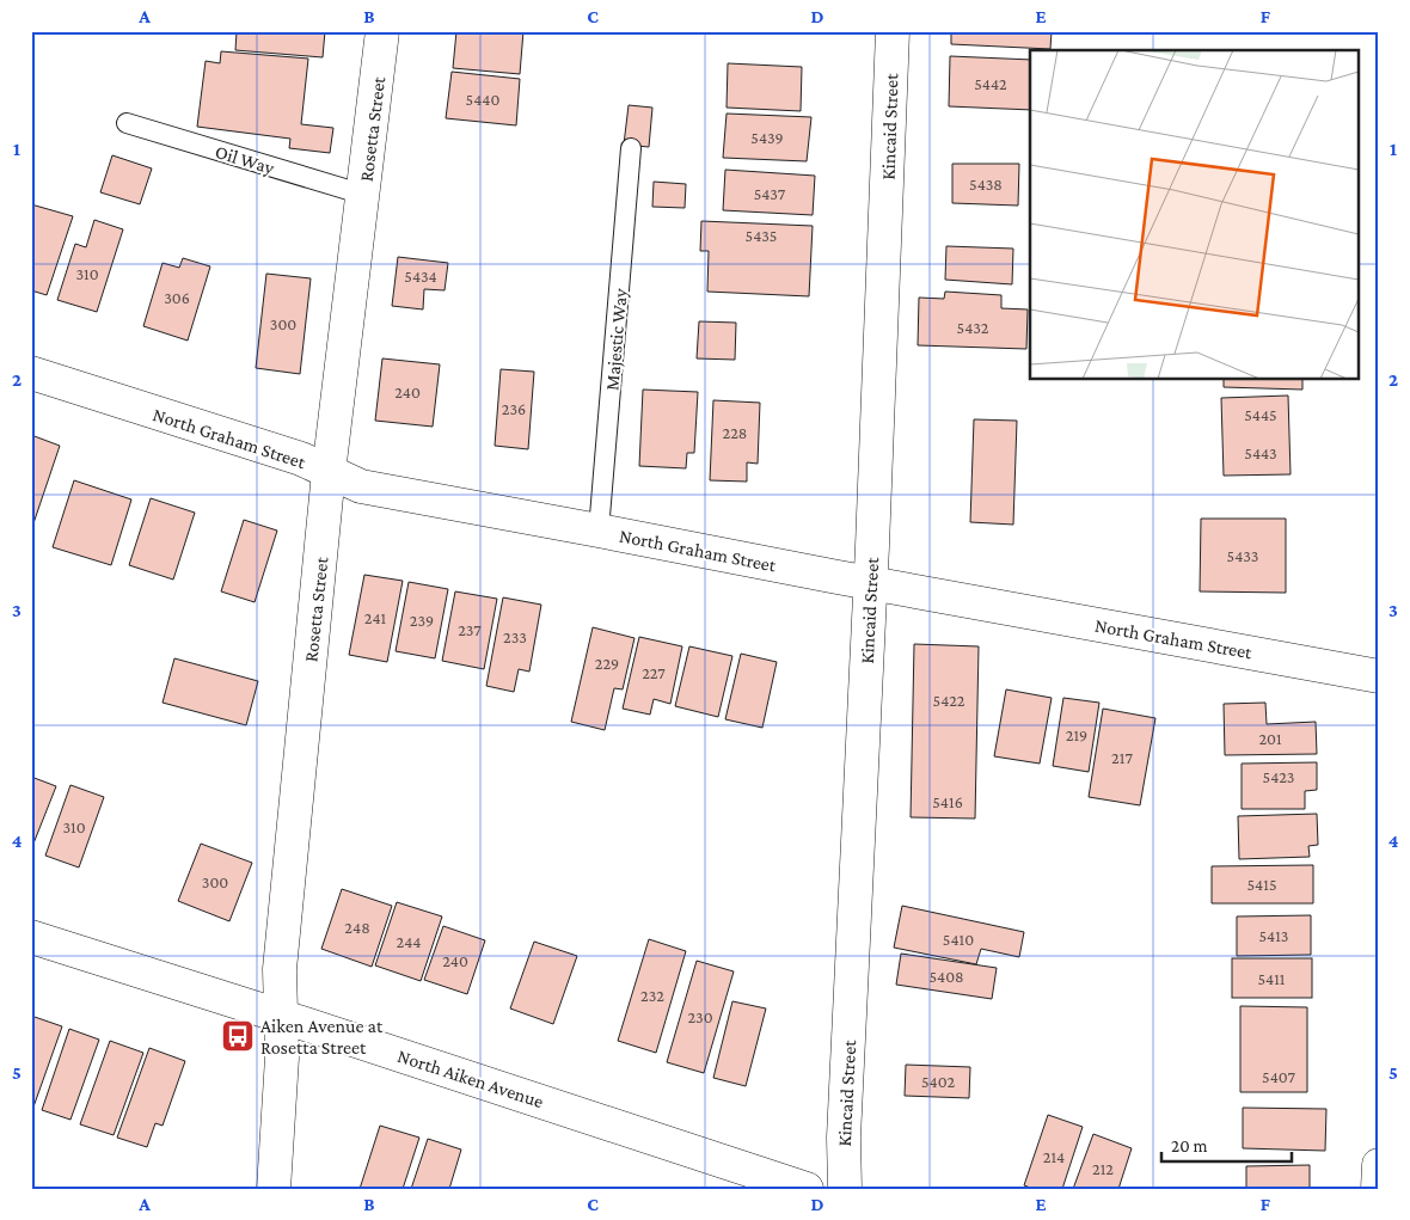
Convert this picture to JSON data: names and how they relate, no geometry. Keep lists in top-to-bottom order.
{
  "streets": {
    "street": [
      "Kincaid Street",
      "Rosetta Street",
      "North Graham Street",
      "North Aiken Avenue"
    ],
    "lane": ["Oil Way", "Majestic Way"]
  },
  "crossings": [
    ["Kincaid Street", "North Graham Street"],
    ["Rosetta Street", "Oil Way"],
    ["Rosetta Street", "North Graham Street"],
    ["Rosetta Street", "North Aiken Avenue"],
    ["Majestic Way", "North Graham Street"]
  ],
  "places": {
    "bus stop": ["Aiken Avenue at Rosetta Street"]
  },
  "house_numbers": [
    "5442",
    "5440",
    "5439",
    "5438",
    "5437",
    "5435",
    "310",
    "5434",
    "306",
    "300",
    "5432",
    "240",
    "236",
    "5445",
    "228",
    "5443",
    "5433",
    "241",
    "239",
    "237",
    "233",
    "229",
    "227",
    "5422",
    "219",
    "201",
    "217",
    "5423",
    "5416",
    "310",
    "300",
    "5415",
    "248",
    "5413",
    "5410",
    "244",
    "240",
    "5408",
    "5411",
    "232",
    "230",
    "5407",
    "5402",
    "214",
    "212"
  ],
  "scale_bar": "20 m",
  "grid": {
    "columns": [
      "A",
      "B",
      "C",
      "D",
      "E",
      "F"
    ],
    "rows": [
      "1",
      "2",
      "3",
      "4",
      "5"
    ]
  }
}
